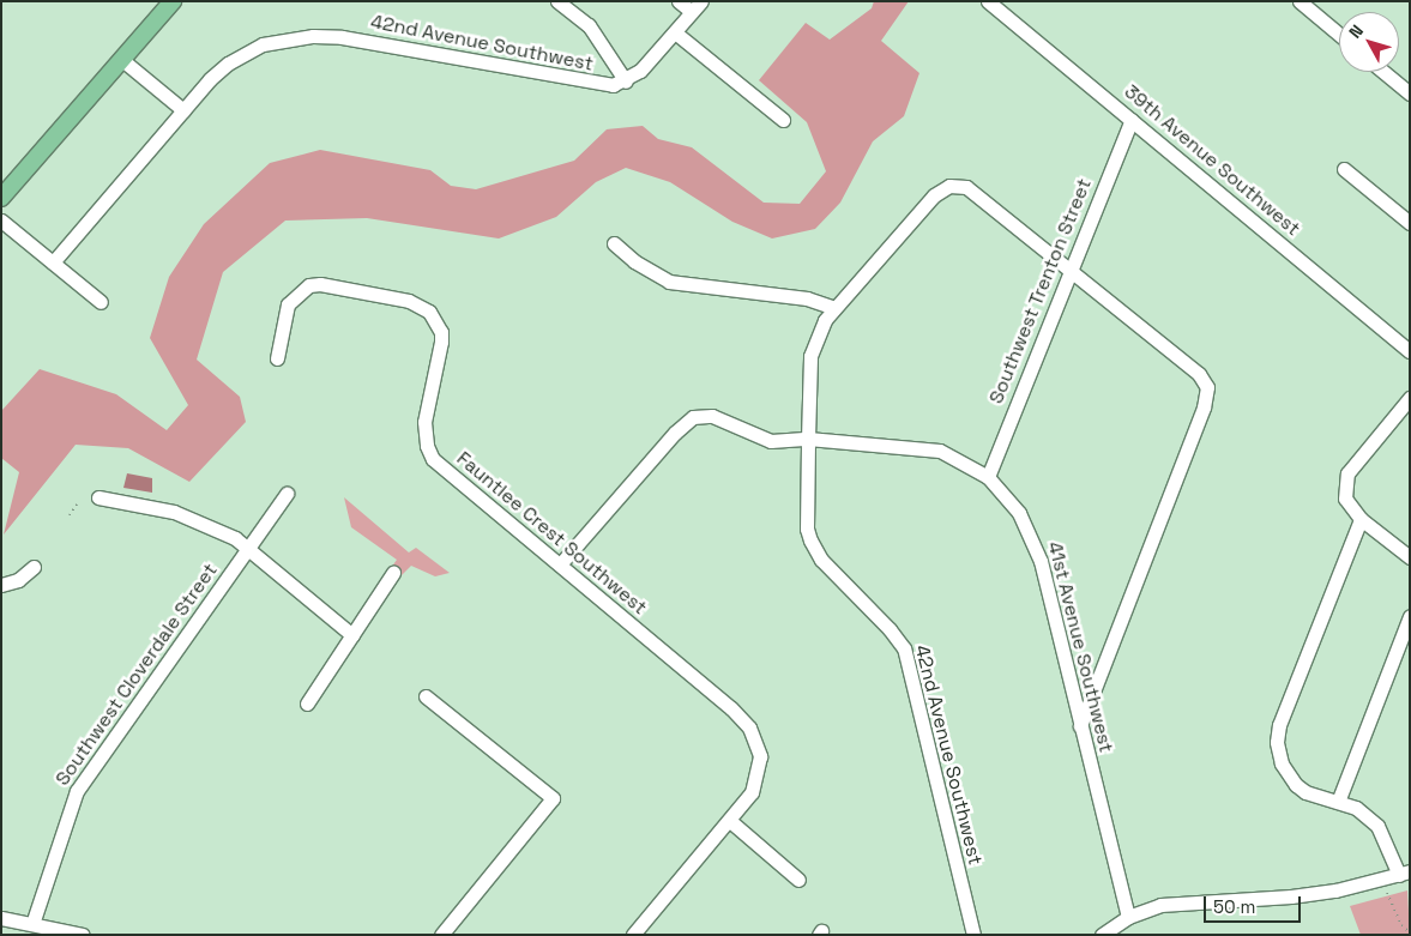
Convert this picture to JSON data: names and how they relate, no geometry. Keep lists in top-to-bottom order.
{
  "streets": {
    "street": [
      "42nd Avenue Southwest",
      "39th Avenue Southwest",
      "Southwest Trenton Street",
      "Fauntlee Crest Southwest",
      "41st Avenue Southwest",
      "Southwest Cloverdale Street"
    ]
  },
  "crossings": [
    ["42nd Avenue Southwest", "Southwest Trenton Street"],
    ["42nd Avenue Southwest", "41st Avenue Southwest"],
    ["39th Avenue Southwest", "Southwest Trenton Street"],
    ["Southwest Trenton Street", "41st Avenue Southwest"],
    ["Fauntlee Crest Southwest", "41st Avenue Southwest"]
  ],
  "scale_bar": "50 m",
  "north": "top left"
}
